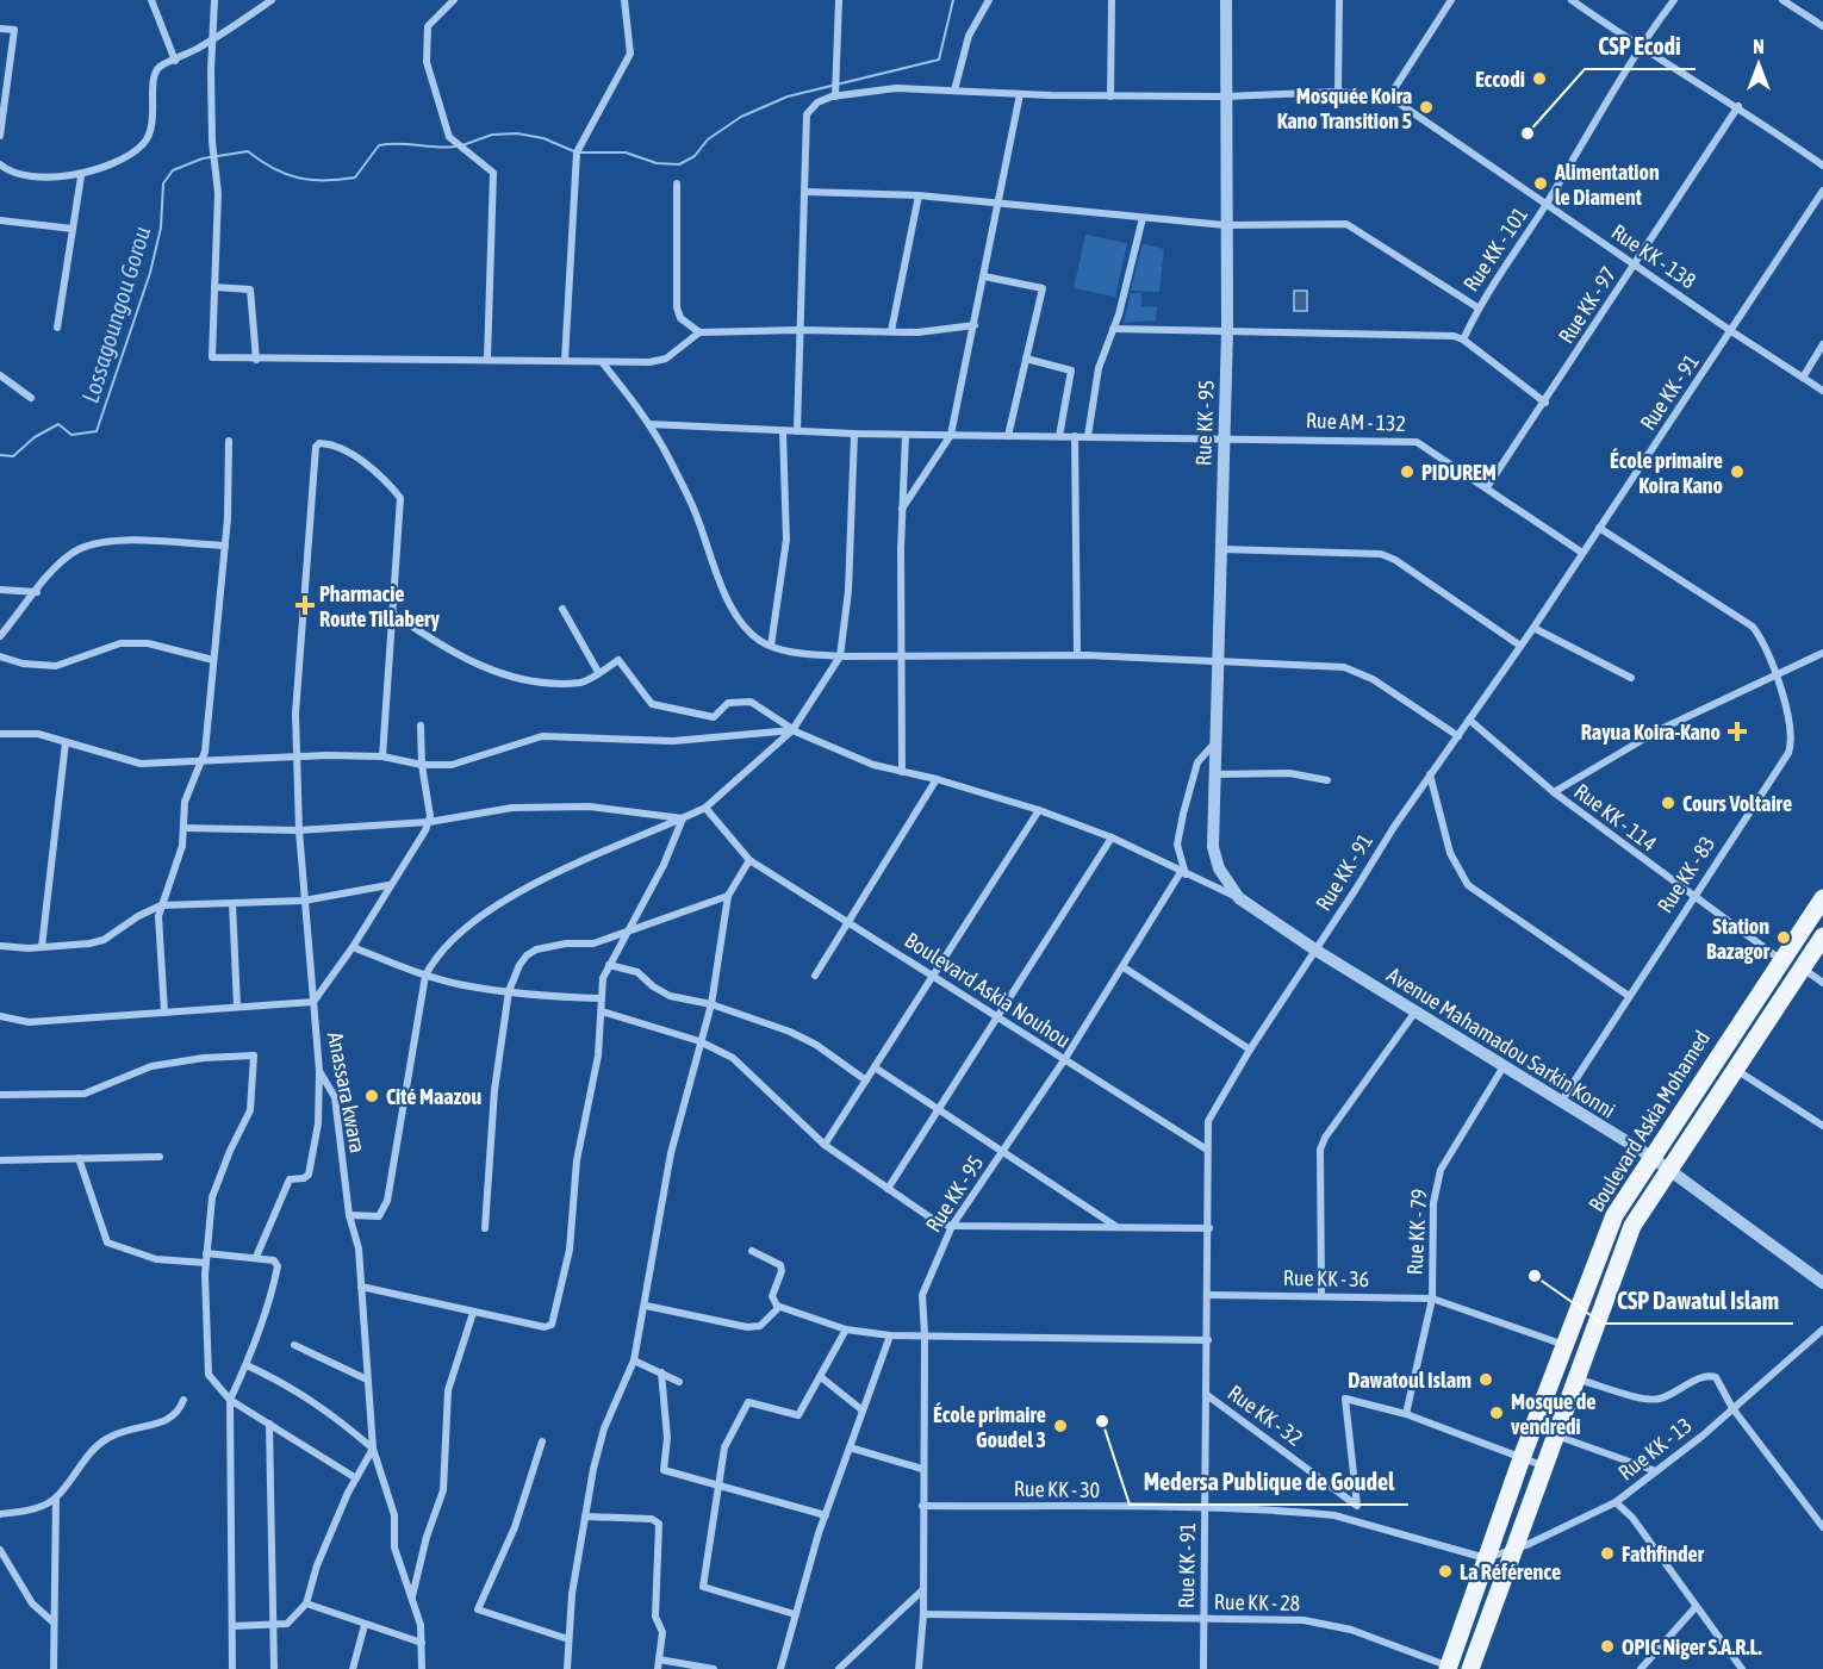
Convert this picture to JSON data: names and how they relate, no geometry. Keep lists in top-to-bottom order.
{
  "streets": {
    "main road": ["Boulevard Askia Mohamed"],
    "street": [
      "Rue KK - 101",
      "Rue KK - 138",
      "Rue KK - 97",
      "Rue KK - 91",
      "Rue AM - 132",
      "Rue KK - 95",
      "Rue KK - 114",
      "Rue KK - 83",
      "Boulevard Askia Nouhou",
      "Avenue Mahamadou Sarkin Konni",
      "Anassara kwara",
      "Rue KK - 79",
      "Rue KK - 36",
      "Rue KK - 32",
      "Rue KK - 13",
      "Rue KK - 30",
      "Rue KK - 28"
    ]
  },
  "crossings": [
    ["Rue KK - 101", "Rue KK - 138"],
    ["Rue KK - 138", "Rue KK - 97"],
    ["Rue KK - 138", "Rue KK - 91"],
    ["Rue KK - 138", "Rue KK - 95"],
    ["Rue KK - 97", "Rue AM - 132"],
    ["Rue KK - 91", "Rue AM - 132"],
    ["Rue KK - 91", "Rue KK - 114"],
    ["Rue KK - 91", "Rue KK - 83"],
    ["Rue KK - 91", "Boulevard Askia Nouhou"],
    ["Rue KK - 91", "Avenue Mahamadou Sarkin Konni"],
    ["Rue KK - 91", "Rue KK - 36"],
    ["Rue KK - 91", "Rue KK - 32"],
    ["Rue KK - 91", "Rue KK - 30"],
    ["Rue KK - 91", "Rue KK - 28"],
    ["Rue AM - 132", "Rue KK - 95"],
    ["Rue KK - 95", "Boulevard Askia Nouhou"],
    ["Rue KK - 95", "Avenue Mahamadou Sarkin Konni"],
    ["Rue KK - 95", "Rue KK - 30"],
    ["Rue KK - 95", "Rue KK - 28"],
    ["Rue KK - 114", "Rue KK - 83"],
    ["Rue KK - 114", "Boulevard Askia Mohamed"],
    ["Rue KK - 83", "Avenue Mahamadou Sarkin Konni"],
    ["Avenue Mahamadou Sarkin Konni", "Boulevard Askia Mohamed"],
    ["Avenue Mahamadou Sarkin Konni", "Rue KK - 79"],
    ["Boulevard Askia Mohamed", "Rue KK - 36"],
    ["Boulevard Askia Mohamed", "Rue KK - 32"],
    ["Boulevard Askia Mohamed", "Rue KK - 13"],
    ["Boulevard Askia Mohamed", "Rue KK - 30"],
    ["Boulevard Askia Mohamed", "Rue KK - 28"],
    ["Rue KK - 79", "Rue KK - 36"],
    ["Rue KK - 79", "Rue KK - 32"],
    ["Rue KK - 13", "Rue KK - 30"]
  ],
  "water": ["Lossagoungou Gorou"],
  "places": {
    "other": [
      "Eccodi",
      "Mosquée Koira Kano Transition 5",
      "CSP Ecodi",
      "Alimentation le Diament",
      "PIDUREM",
      "École primaire Koira Kano",
      "Cours Voltaire",
      "Station Bazagor",
      "Cité Maazou",
      "CSP Dawatul Islam",
      "Dawatoul Islam",
      "Mosque de vendredi",
      "Medersa Publique de Goudel",
      "École primaire Goudel 3",
      "Fathfinder",
      "La Référence",
      "OPIC Niger S.A.R.L."
    ],
    "health": ["Pharmacie Route Tillabery", "Rayua Koira-Kano"]
  },
  "north": "top"
}
